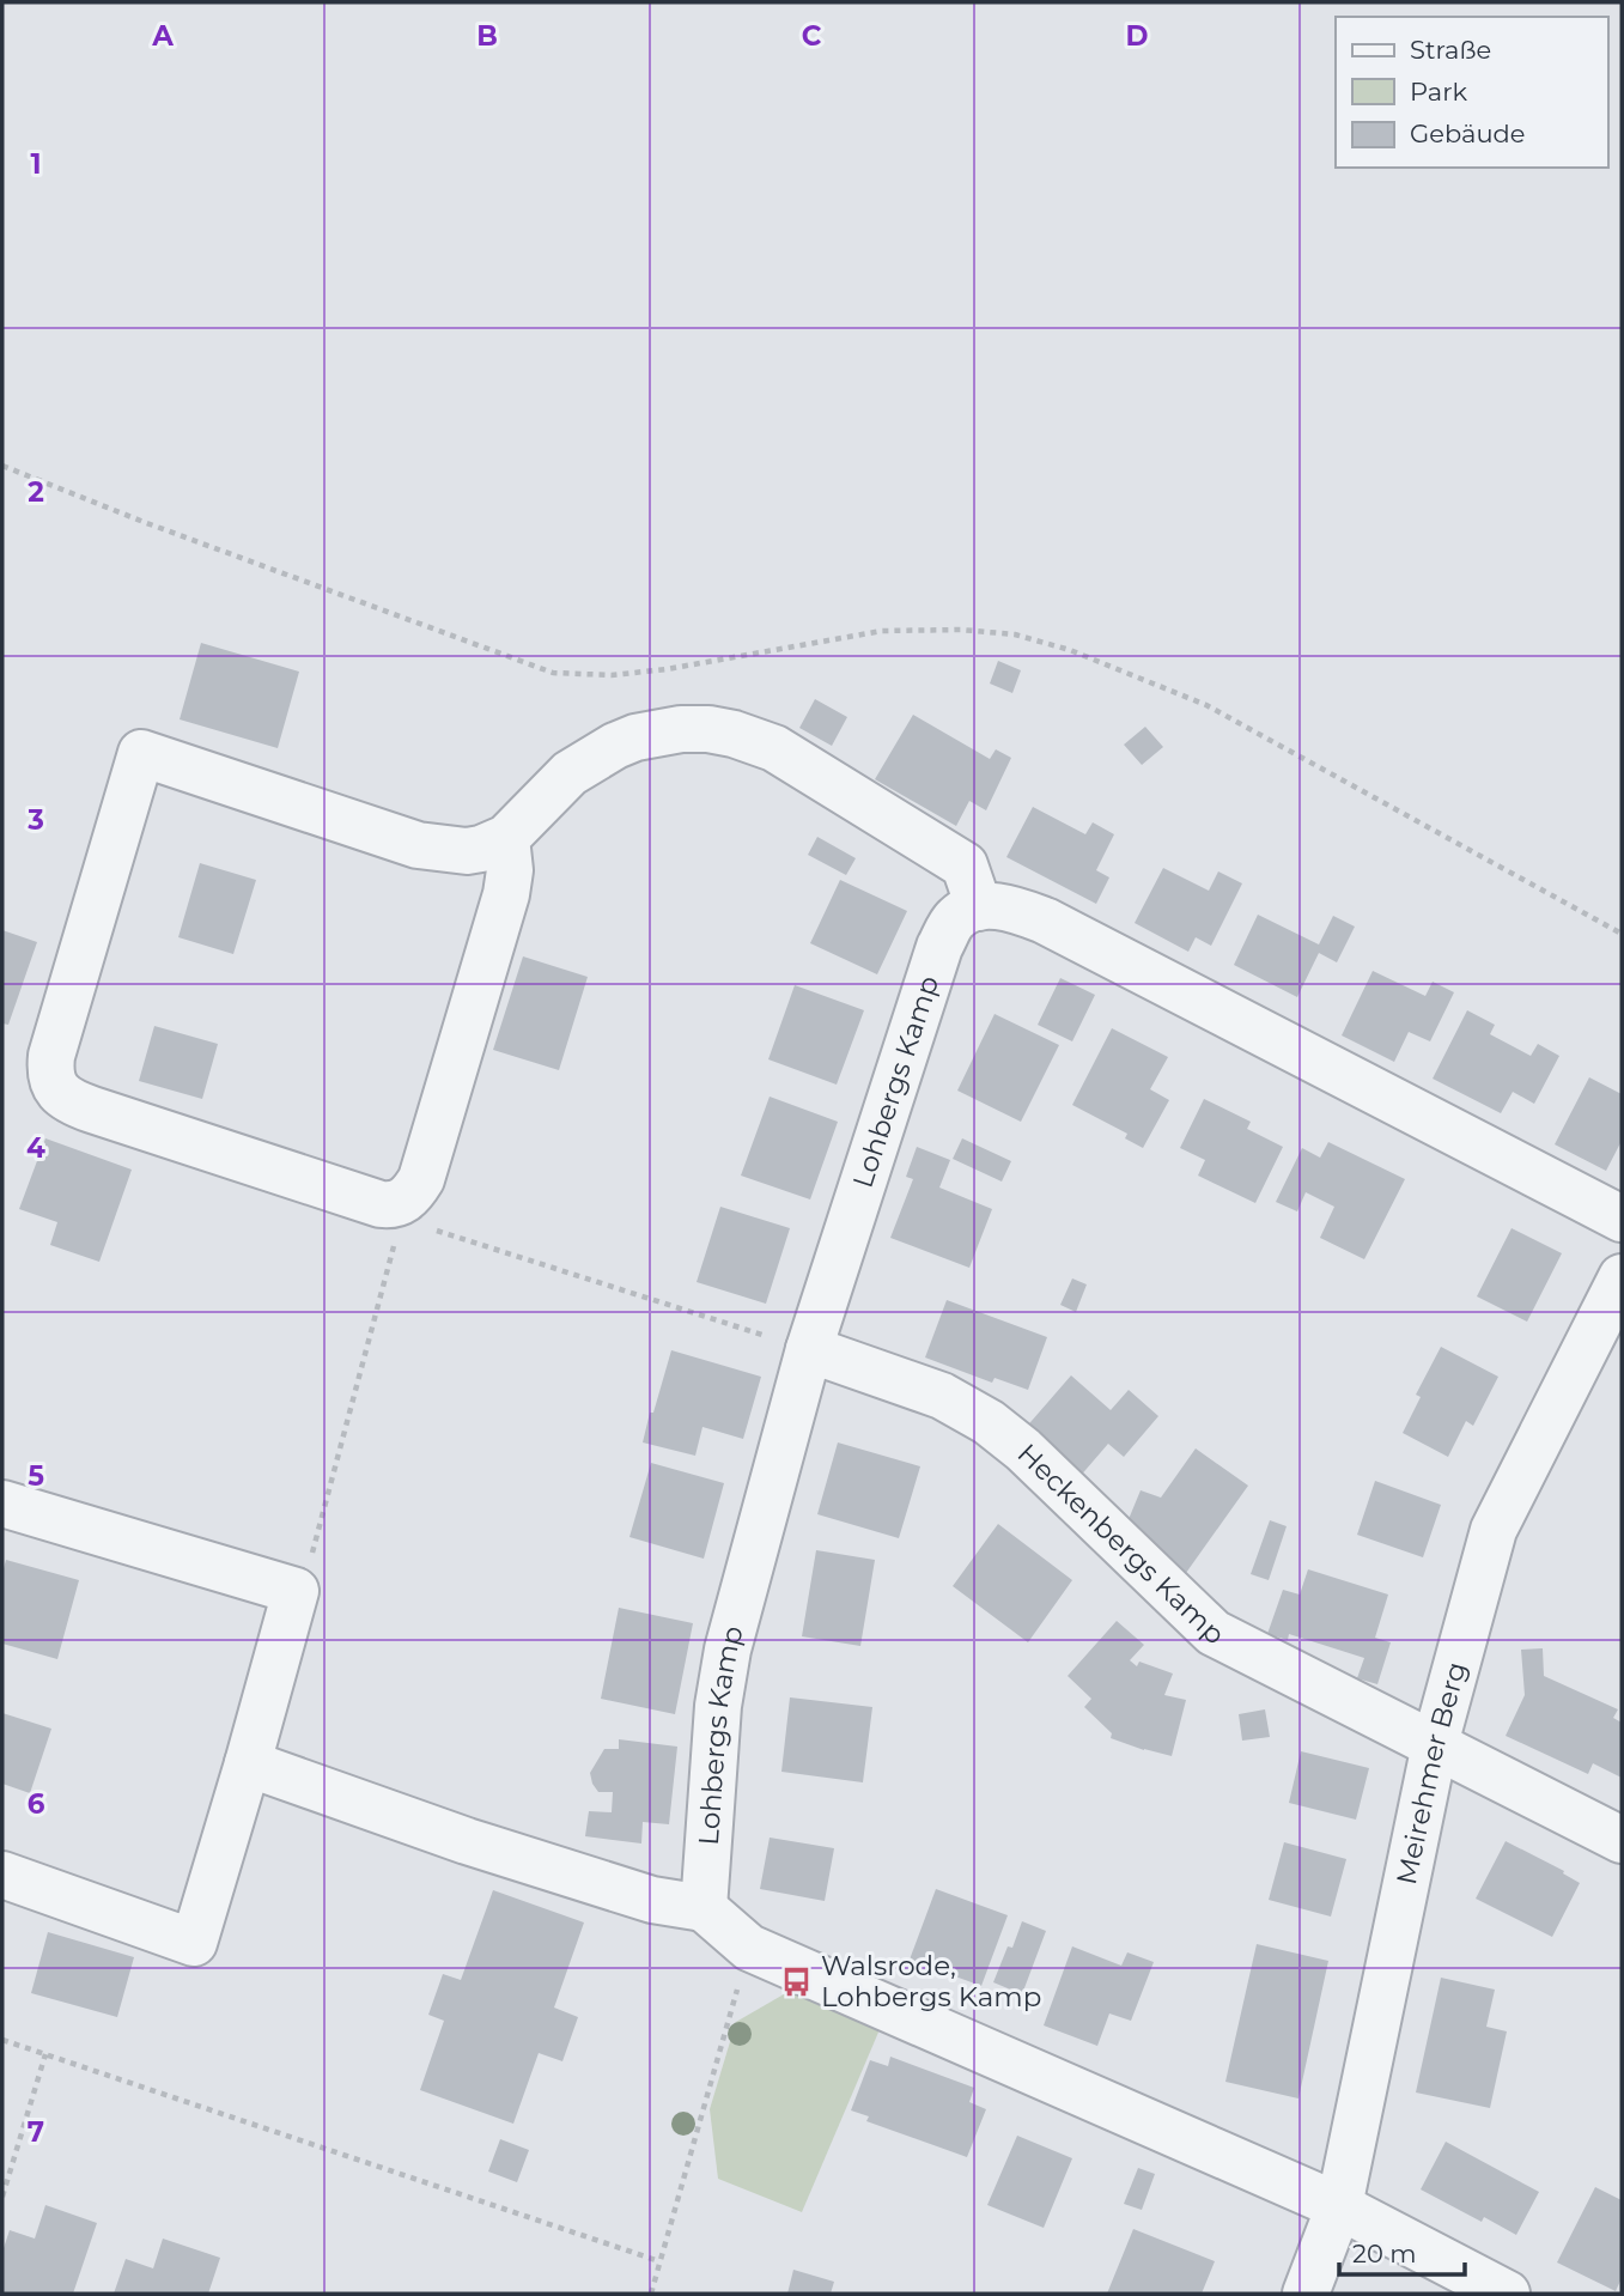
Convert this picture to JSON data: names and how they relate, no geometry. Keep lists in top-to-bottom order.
{
  "streets": {
    "street": ["Lohbergs Kamp", "Heckenbergs Kamp", "Meirehmer Berg"]
  },
  "crossings": [
    ["Lohbergs Kamp", "Heckenbergs Kamp"],
    ["Heckenbergs Kamp", "Meirehmer Berg"]
  ],
  "places": {
    "bus stop": ["Walsrode, Lohbergs Kamp"]
  },
  "legend": ["Straße", "Park", "Gebäude"],
  "scale_bar": "20 m",
  "grid": {
    "columns": [
      "A",
      "B",
      "C",
      "D"
    ],
    "rows": [
      "1",
      "2",
      "3",
      "4",
      "5",
      "6",
      "7"
    ]
  }
}
